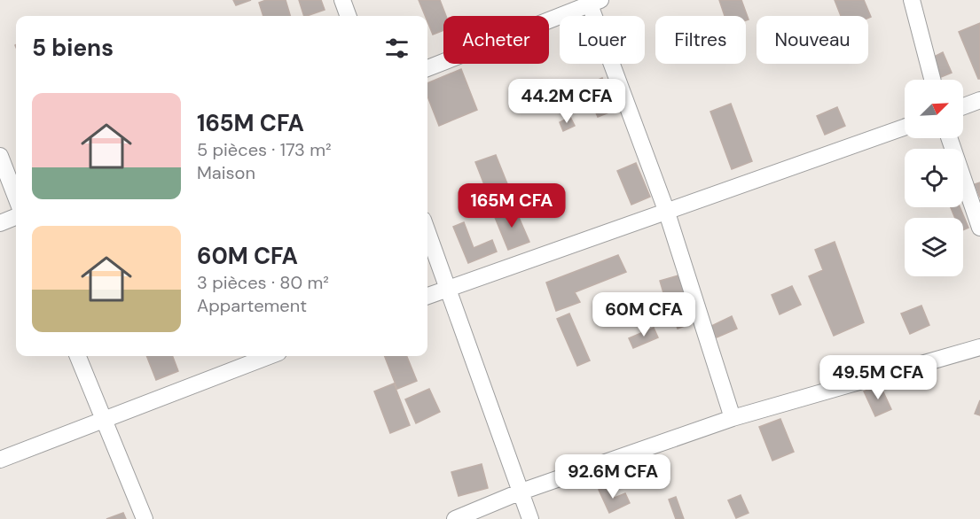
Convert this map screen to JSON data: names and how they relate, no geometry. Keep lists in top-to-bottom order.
{
  "north": "top right",
  "page": {
    "chip": [
      "Acheter",
      "Louer",
      "Filtres",
      "Nouveau"
    ],
    "heading": "5 biens",
    "price": [
      "44.2M CFA",
      "165M CFA",
      "60M CFA",
      "49.5M CFA",
      "92.6M CFA"
    ],
    "list": [
      {
        "name": "165M CFA",
        "note": "5 pièces · 173 m² · Maison"
      },
      {
        "name": "60M CFA",
        "note": "3 pièces · 80 m² · Appartement"
      }
    ]
  }
}
